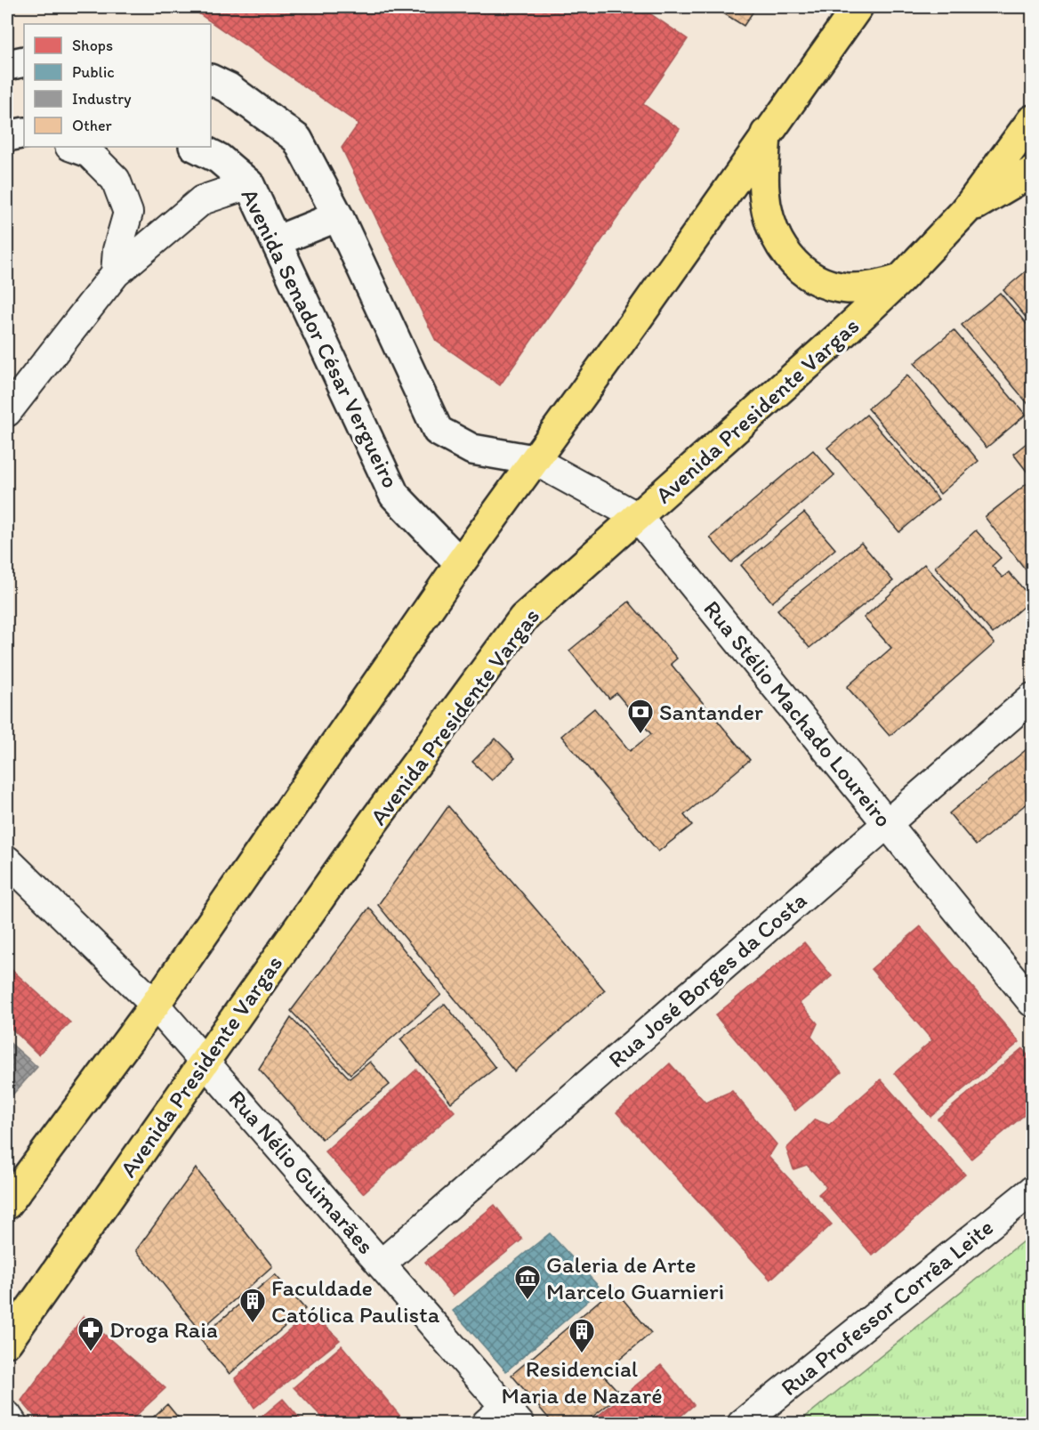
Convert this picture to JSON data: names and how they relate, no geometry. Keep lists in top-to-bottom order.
{
  "streets": {
    "main road": ["Avenida Presidente Vargas"],
    "street": [
      "Avenida Senador César Vergueiro",
      "Rua Stélio Machado Loureiro",
      "Rua José Borges da Costa",
      "Rua Nélio Guimarães",
      "Rua Professor Corrêa Leite"
    ]
  },
  "crossings": [
    ["Avenida Presidente Vargas", "Rua Stélio Machado Loureiro"],
    ["Avenida Presidente Vargas", "Rua Nélio Guimarães"],
    ["Rua Stélio Machado Loureiro", "Rua José Borges da Costa"],
    ["Rua José Borges da Costa", "Rua Nélio Guimarães"]
  ],
  "places": {
    "bank": ["Santander"],
    "museum": ["Galeria de Arte Marcelo Guarnieri"],
    "building": ["Faculdade Católica Paulista", "Residencial Maria de Nazaré"],
    "pharmacy": ["Droga Raia"]
  },
  "legend": [
    "Shops",
    "Public",
    "Industry",
    "Other"
  ]
}
